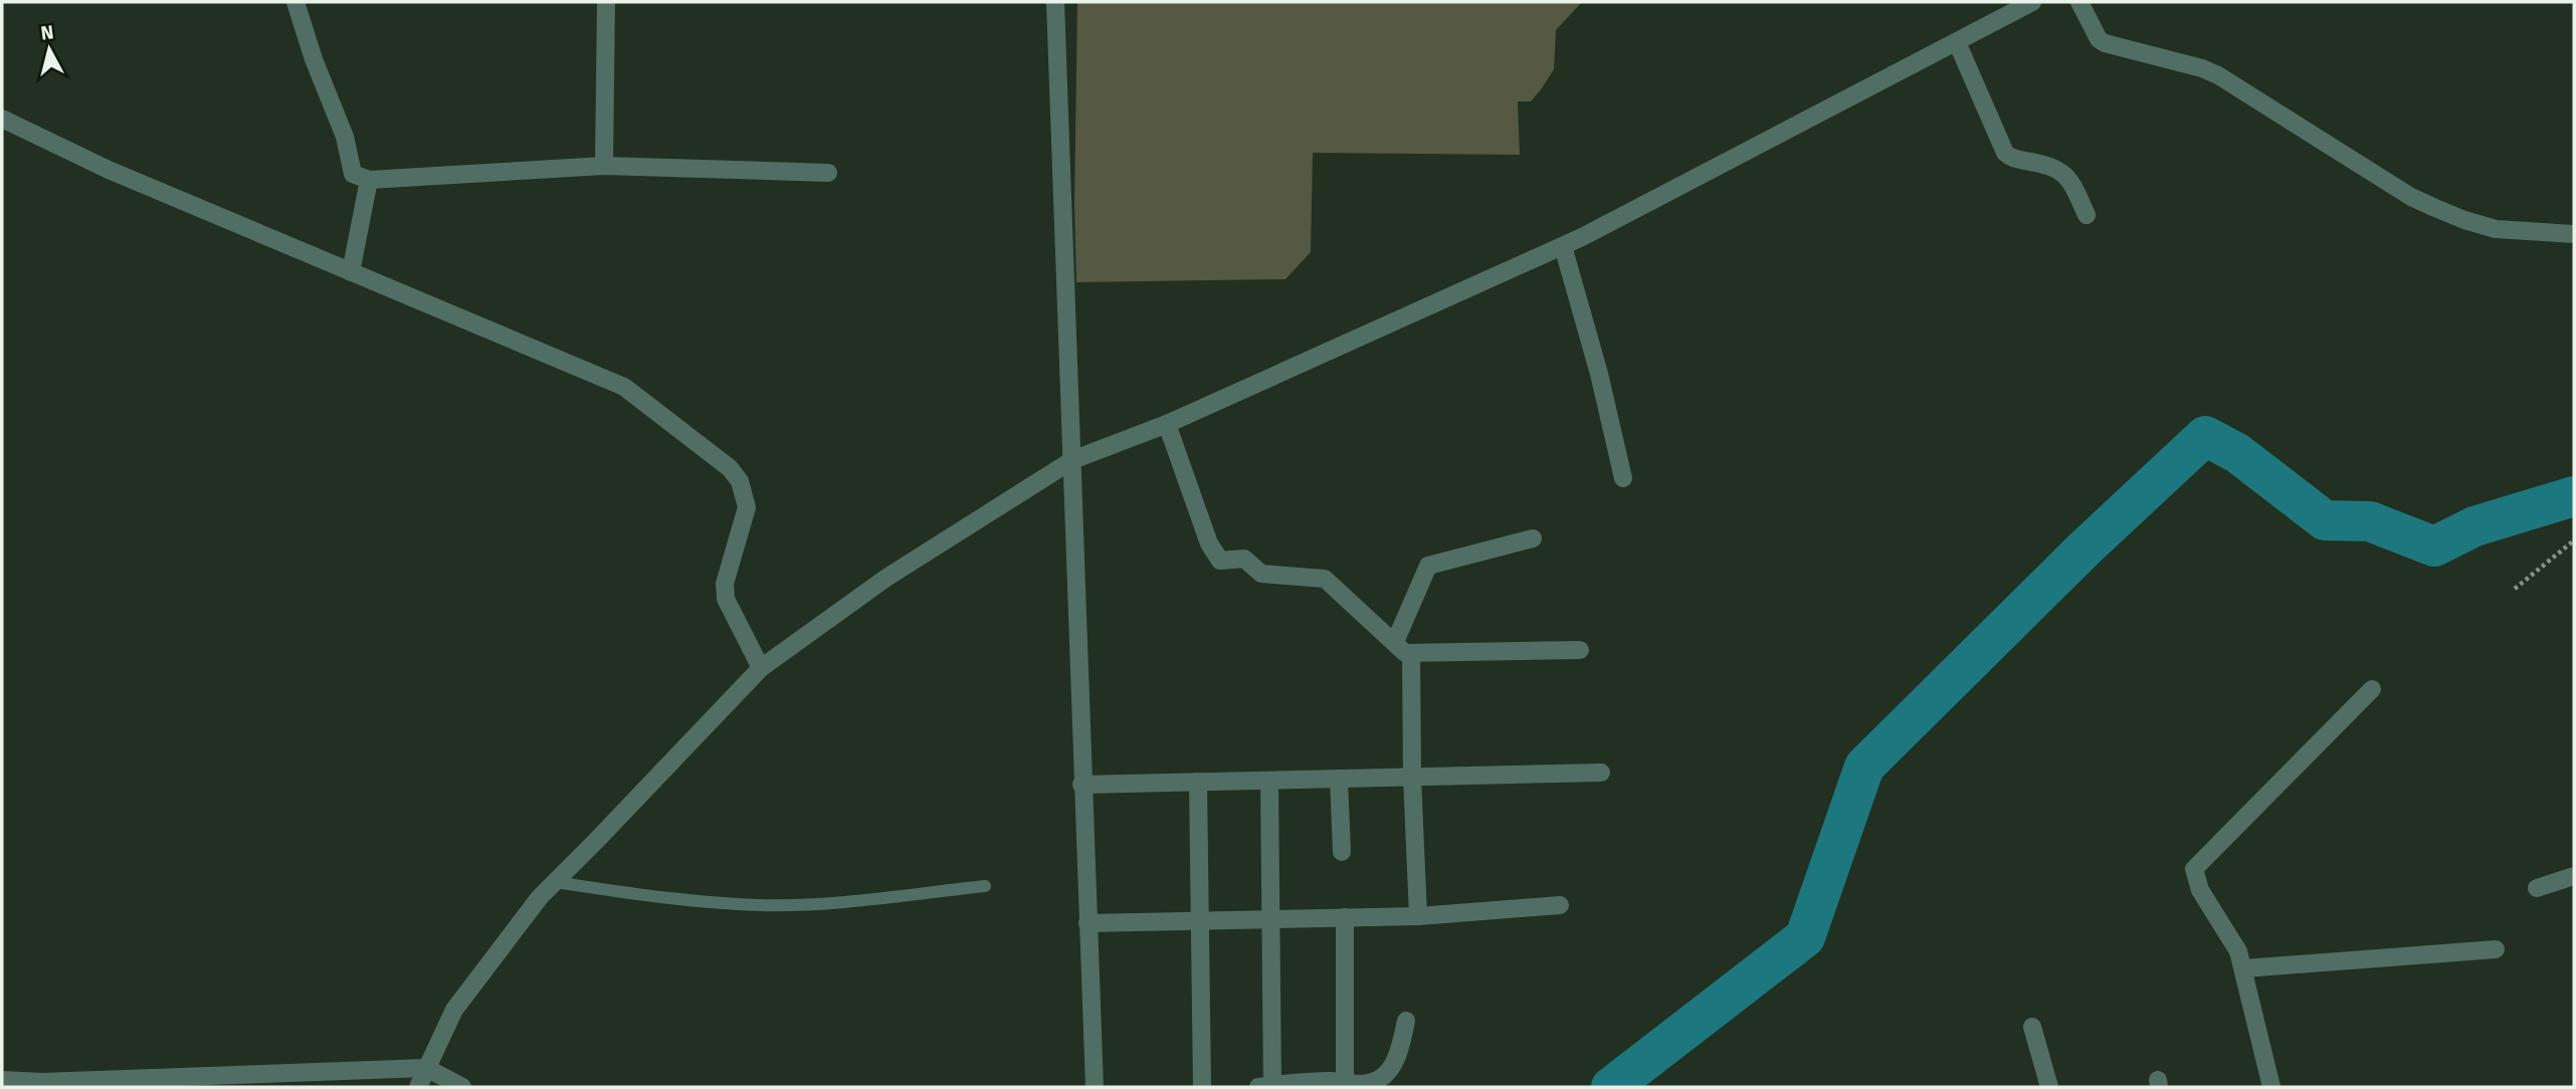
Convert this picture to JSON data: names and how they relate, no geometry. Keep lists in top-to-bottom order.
{
  "north": "top"
}
